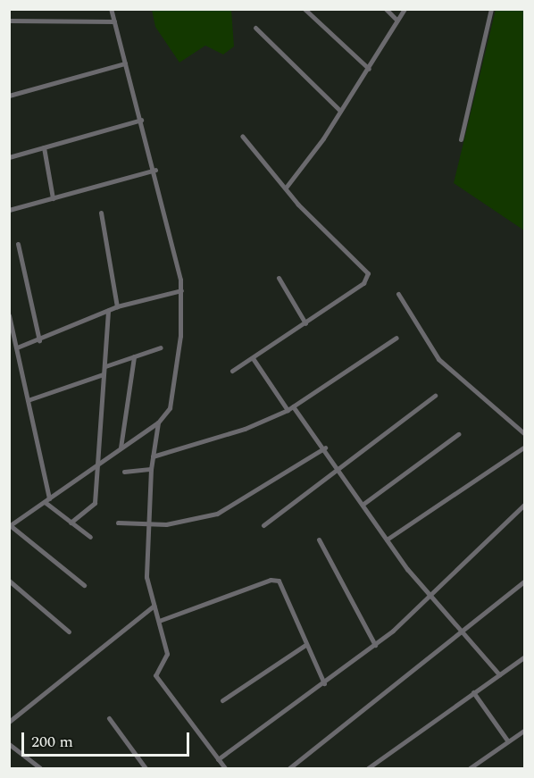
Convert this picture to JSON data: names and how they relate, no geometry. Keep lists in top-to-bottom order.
{
  "scale_bar": "200 m"
}
